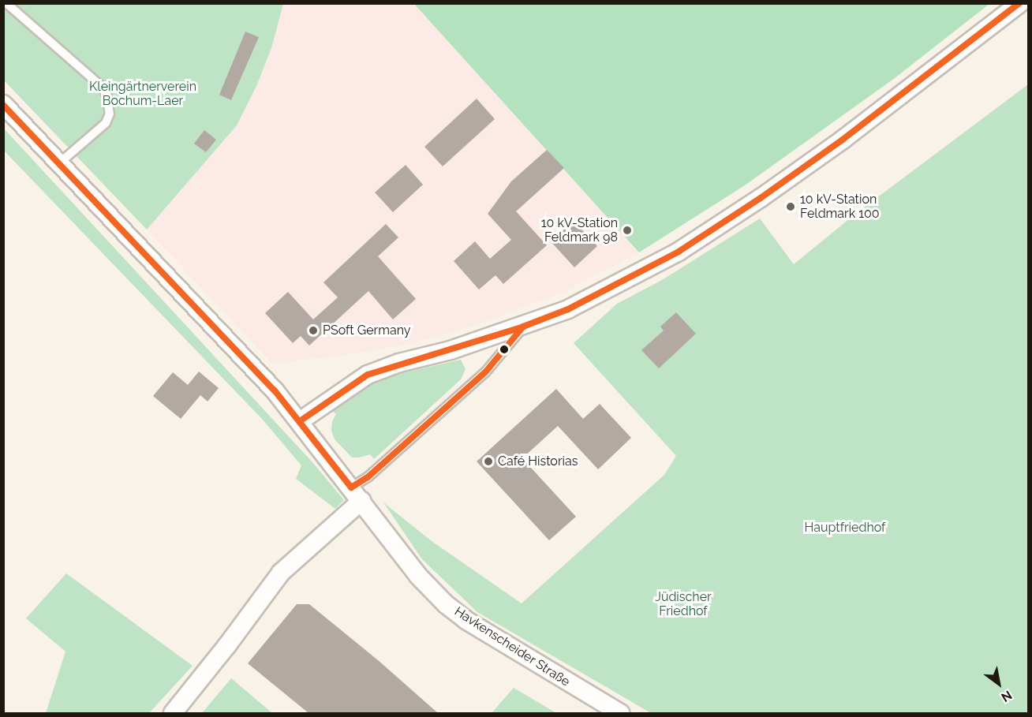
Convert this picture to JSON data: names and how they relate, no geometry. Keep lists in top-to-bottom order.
{
  "streets": {
    "street": ["Havkenscheider Straße"]
  },
  "parks": ["Kleingärtnerverein Bochum-Laer", "Hauptfriedhof", "Jüdischer Friedhof"],
  "places": [
    "10 kV-Station Feldmark 100",
    "10 kV-Station Feldmark 98",
    "PSoft Germany",
    "Café Historias"
  ],
  "north": "bottom right"
}
